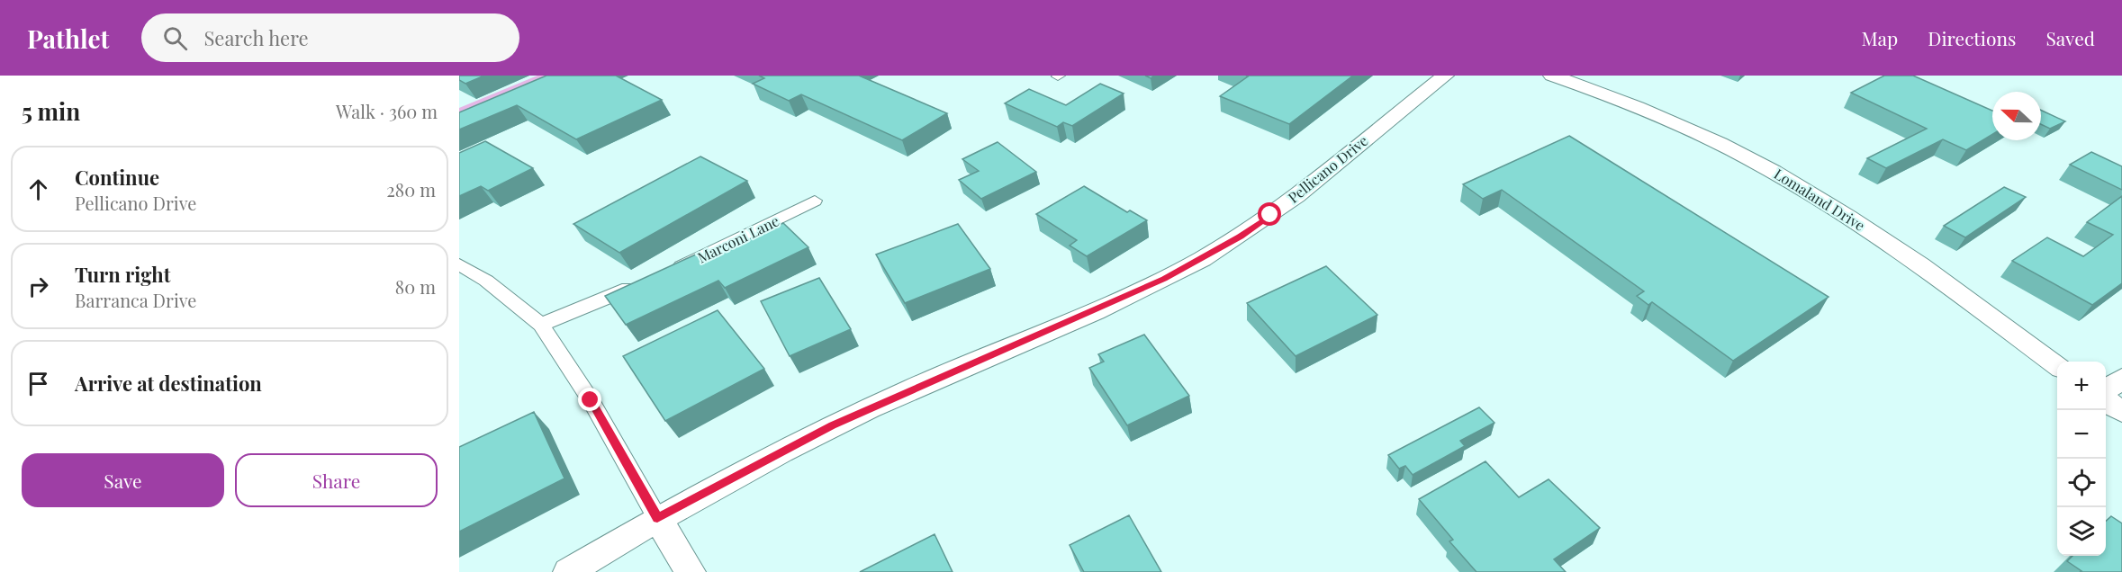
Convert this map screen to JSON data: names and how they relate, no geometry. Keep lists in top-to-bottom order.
{
  "streets": {
    "street": ["Pellicano Drive", "Lomaland Drive", "Marconi Lane"]
  },
  "north": "left",
  "page": {
    "header": "Pathlet",
    "search": "Search here",
    "nav": ["Map", "Directions", "Saved"],
    "heading": ["5 min", "Walk · 360 m"],
    "list": [
      ["Continue", "Pellicano Drive", "280 m"],
      ["Turn right", "Barranca Drive", "80 m"],
      "Arrive at destination"
    ],
    "map_buttons": ["+", "−"],
    "buttons": ["Save", "Share"]
  }
}
